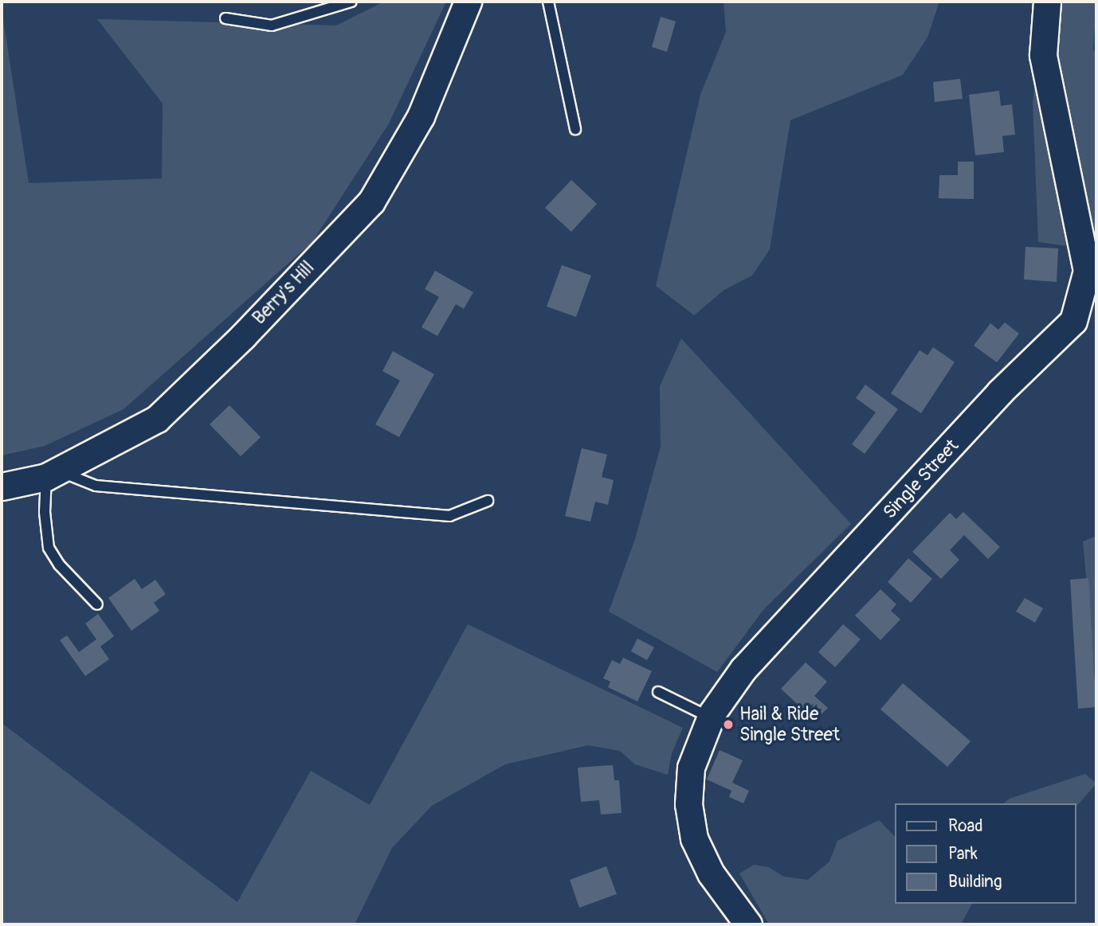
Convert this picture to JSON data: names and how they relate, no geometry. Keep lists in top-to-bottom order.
{
  "streets": {
    "street": ["Berry's Hill", "Single Street"]
  },
  "places": ["Hail & Ride Single Street"],
  "legend": ["Road", "Park", "Building"]
}
